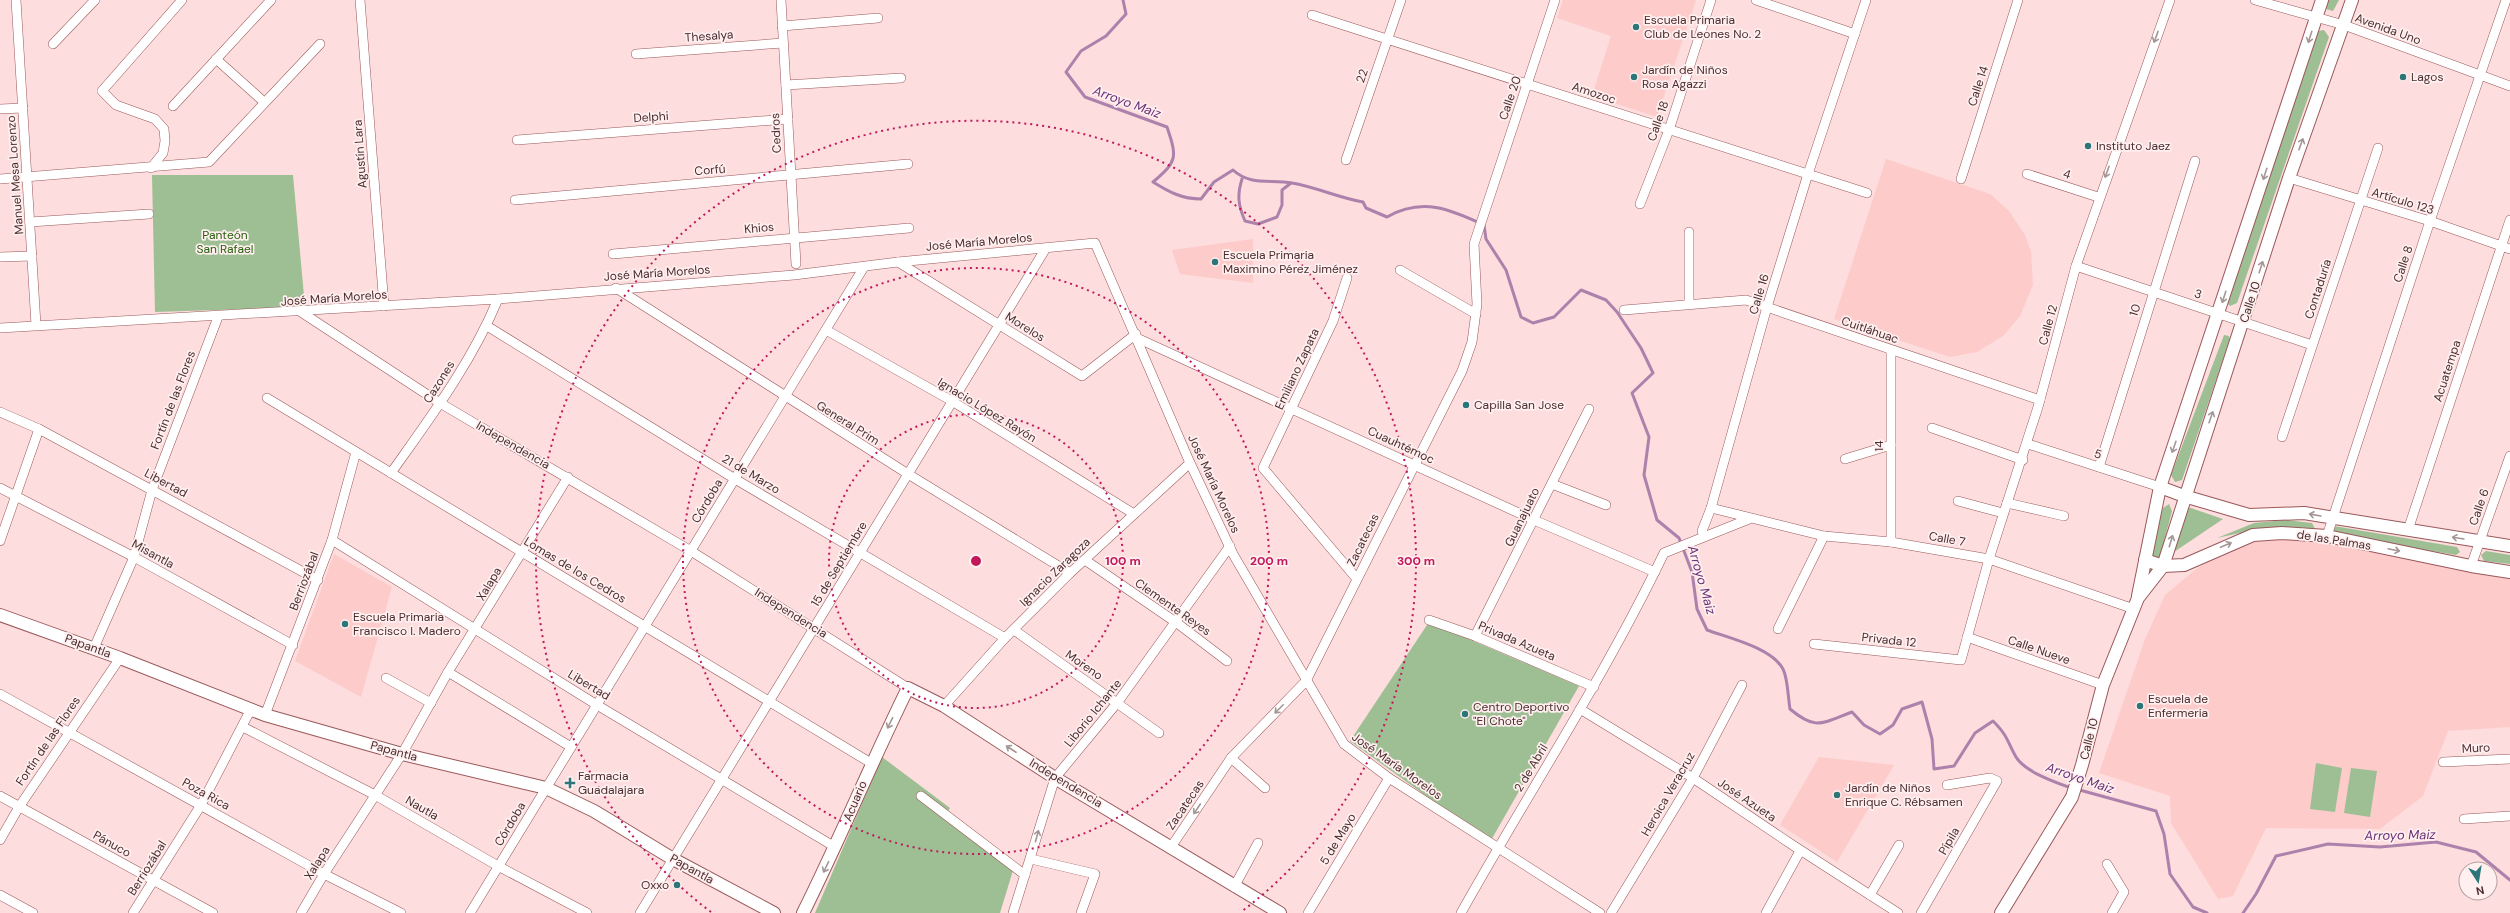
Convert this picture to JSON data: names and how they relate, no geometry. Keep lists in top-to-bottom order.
{
  "streets": {
    "main road": [
      "Calle 10",
      "Independencia",
      "de las Palmas",
      "Papantla",
      "Acuario"
    ],
    "street": [
      "Avenida Uno",
      "Thesalya",
      "22",
      "Calle 14",
      "Amozoc",
      "Calle 20",
      "Delphi",
      "Calle 18",
      "Cedros",
      "Agustín Lara",
      "Corfú",
      "4",
      "Manuel Mesa Lorenzo",
      "Artículo 123",
      "Khios",
      "José María Morelos",
      "Calle 8",
      "Contaduría",
      "Calle 16",
      "3",
      "10",
      "Calle 12",
      "Morelos",
      "Cuitláhuac",
      "Emiliano Zapata",
      "Acuatempa",
      "Cazones",
      "Fortín de las Flores",
      "Ignacio López Rayón",
      "General Prim",
      "Cuauhtémoc",
      "14",
      "5",
      "21 de Marzo",
      "Libertad",
      "Córdoba",
      "Calle 6",
      "Guanajuato",
      "Calle 7",
      "Zacatecas",
      "Misantla",
      "15 de Septiembre",
      "Lomas de los Cedros",
      "Ignacio Zaragoza",
      "Berriozábal",
      "Xalapa",
      "Clemente Reyes",
      "Privada 12",
      "Privada Azueta",
      "Calle Nueve",
      "Moreno",
      "Liborio Ichante",
      "Muro",
      "2 de Abril",
      "Poza Rica",
      "Heroica Veracruz",
      "José Azueta",
      "Nautla",
      "5 de Mayo",
      "Pípila",
      "Pánuco"
    ]
  },
  "crossings": [
    ["Avenida Uno", "Calle 8"],
    ["Avenida Uno", "Calle 10"],
    ["Thesalya", "Cedros"],
    ["22", "Amozoc"],
    ["Amozoc", "Calle 20"],
    ["Amozoc", "Calle 18"],
    ["Amozoc", "Calle 16"],
    ["Calle 20", "Zacatecas"],
    ["Delphi", "Cedros"],
    ["Cedros", "Corfú"],
    ["Cedros", "Khios"],
    ["Agustín Lara", "José María Morelos"],
    ["4", "Calle 12"],
    ["Manuel Mesa Lorenzo", "José María Morelos"],
    ["Artículo 123", "Calle 8"],
    ["Artículo 123", "Contaduría"],
    ["Artículo 123", "Calle 10"],
    ["Artículo 123", "Acuatempa"],
    ["José María Morelos", "Morelos"],
    ["José María Morelos", "Cazones"],
    ["José María Morelos", "Fortín de las Flores"],
    ["José María Morelos", "General Prim"],
    ["José María Morelos", "Independencia"],
    ["José María Morelos", "Cuauhtémoc"],
    ["José María Morelos", "Córdoba"],
    ["José María Morelos", "Zacatecas"],
    ["José María Morelos", "15 de Septiembre"],
    ["José María Morelos", "Ignacio Zaragoza"],
    ["José María Morelos", "Liborio Ichante"],
    ["José María Morelos", "2 de Abril"],
    ["José María Morelos", "5 de Mayo"],
    ["Calle 8", "de las Palmas"],
    ["Contaduría", "3"],
    ["Calle 16", "Cuitláhuac"],
    ["Calle 16", "Calle 7"],
    ["3", "Calle 10"],
    ["3", "10"],
    ["3", "Calle 12"],
    ["Calle 10", "5"],
    ["Calle 10", "Calle 7"],
    ["Calle 10", "de las Palmas"],
    ["Calle 10", "Calle Nueve"],
    ["10", "5"],
    ["Calle 12", "Cuitláhuac"],
    ["Calle 12", "5"],
    ["Calle 12", "Calle 7"],
    ["Calle 12", "Privada 12"],
    ["Calle 12", "Calle Nueve"],
    ["Morelos", "Cuauhtémoc"],
    ["Morelos", "15 de Septiembre"],
    ["Cuitláhuac", "14"],
    ["Emiliano Zapata", "Cuauhtémoc"],
    ["Emiliano Zapata", "Zacatecas"],
    ["Acuatempa", "de las Palmas"],
    ["Cazones", "Independencia"],
    ["Cazones", "21 de Marzo"],
    ["Cazones", "Lomas de los Cedros"],
    ["Fortín de las Flores", "Libertad"],
    ["Fortín de las Flores", "Misantla"],
    ["Fortín de las Flores", "Papantla"],
    ["Fortín de las Flores", "Poza Rica"],
    ["Fortín de las Flores", "Pánuco"],
    ["Ignacio López Rayón", "Córdoba"],
    ["Ignacio López Rayón", "15 de Septiembre"],
    ["Ignacio López Rayón", "Ignacio Zaragoza"],
    ["General Prim", "Córdoba"],
    ["General Prim", "15 de Septiembre"],
    ["General Prim", "Ignacio Zaragoza"],
    ["Independencia", "Córdoba"],
    ["Independencia", "Zacatecas"],
    ["Independencia", "15 de Septiembre"],
    ["Independencia", "Ignacio Zaragoza"],
    ["Independencia", "Xalapa"],
    ["Independencia", "Liborio Ichante"],
    ["Independencia", "Acuario"],
    ["Cuauhtémoc", "Guanajuato"],
    ["Cuauhtémoc", "Zacatecas"],
    ["Cuauhtémoc", "2 de Abril"],
    ["14", "Calle 7"],
    ["5", "de las Palmas"],
    ["21 de Marzo", "Córdoba"],
    ["21 de Marzo", "15 de Septiembre"],
    ["21 de Marzo", "Ignacio Zaragoza"],
    ["Libertad", "Córdoba"],
    ["Libertad", "15 de Septiembre"],
    ["Libertad", "Berriozábal"],
    ["Libertad", "Xalapa"],
    ["Libertad", "Acuario"],
    ["Córdoba", "Lomas de los Cedros"],
    ["Córdoba", "Papantla"],
    ["Córdoba", "Nautla"],
    ["Calle 6", "de las Palmas"],
    ["Guanajuato", "Privada Azueta"],
    ["Misantla", "Berriozábal"],
    ["15 de Septiembre", "Lomas de los Cedros"],
    ["15 de Septiembre", "Papantla"],
    ["Lomas de los Cedros", "Berriozábal"],
    ["Lomas de los Cedros", "Xalapa"],
    ["Lomas de los Cedros", "Acuario"],
    ["Ignacio Zaragoza", "Clemente Reyes"],
    ["Ignacio Zaragoza", "Moreno"],
    ["Berriozábal", "Papantla"],
    ["Berriozábal", "Poza Rica"],
    ["Berriozábal", "Nautla"],
    ["Berriozábal", "Pánuco"],
    ["Xalapa", "Papantla"],
    ["Xalapa", "Poza Rica"],
    ["Xalapa", "Nautla"],
    ["Clemente Reyes", "Liborio Ichante"],
    ["Privada Azueta", "2 de Abril"],
    ["Moreno", "Liborio Ichante"],
    ["2 de Abril", "José Azueta"],
    ["Heroica Veracruz", "José Azueta"]
  ],
  "one_way": ["Acuario"],
  "water": ["Arroyo Maiz"],
  "parks": ["Panteón San Rafael"],
  "places": {
    "other": [
      "Escuela Primaria Club de Leones No. 2",
      "Jardín de Niños Rosa Agazzi",
      "Lagos",
      "Instituto Jaez",
      "Escuela Primaria Maximino Pérez Jiménez",
      "Capilla San Jose",
      "Escuela Primaria Francisco I. Madero",
      "Escuela de Enfermeria",
      "Centro Deportivo \"El Chote\"",
      "Jardín de Niños Enrique C. Rébsamen",
      "Oxxo"
    ],
    "health": ["Farmacia Guadalajara"]
  },
  "north": "bottom",
  "rings": ["100 m", "200 m", "300 m"]
}
